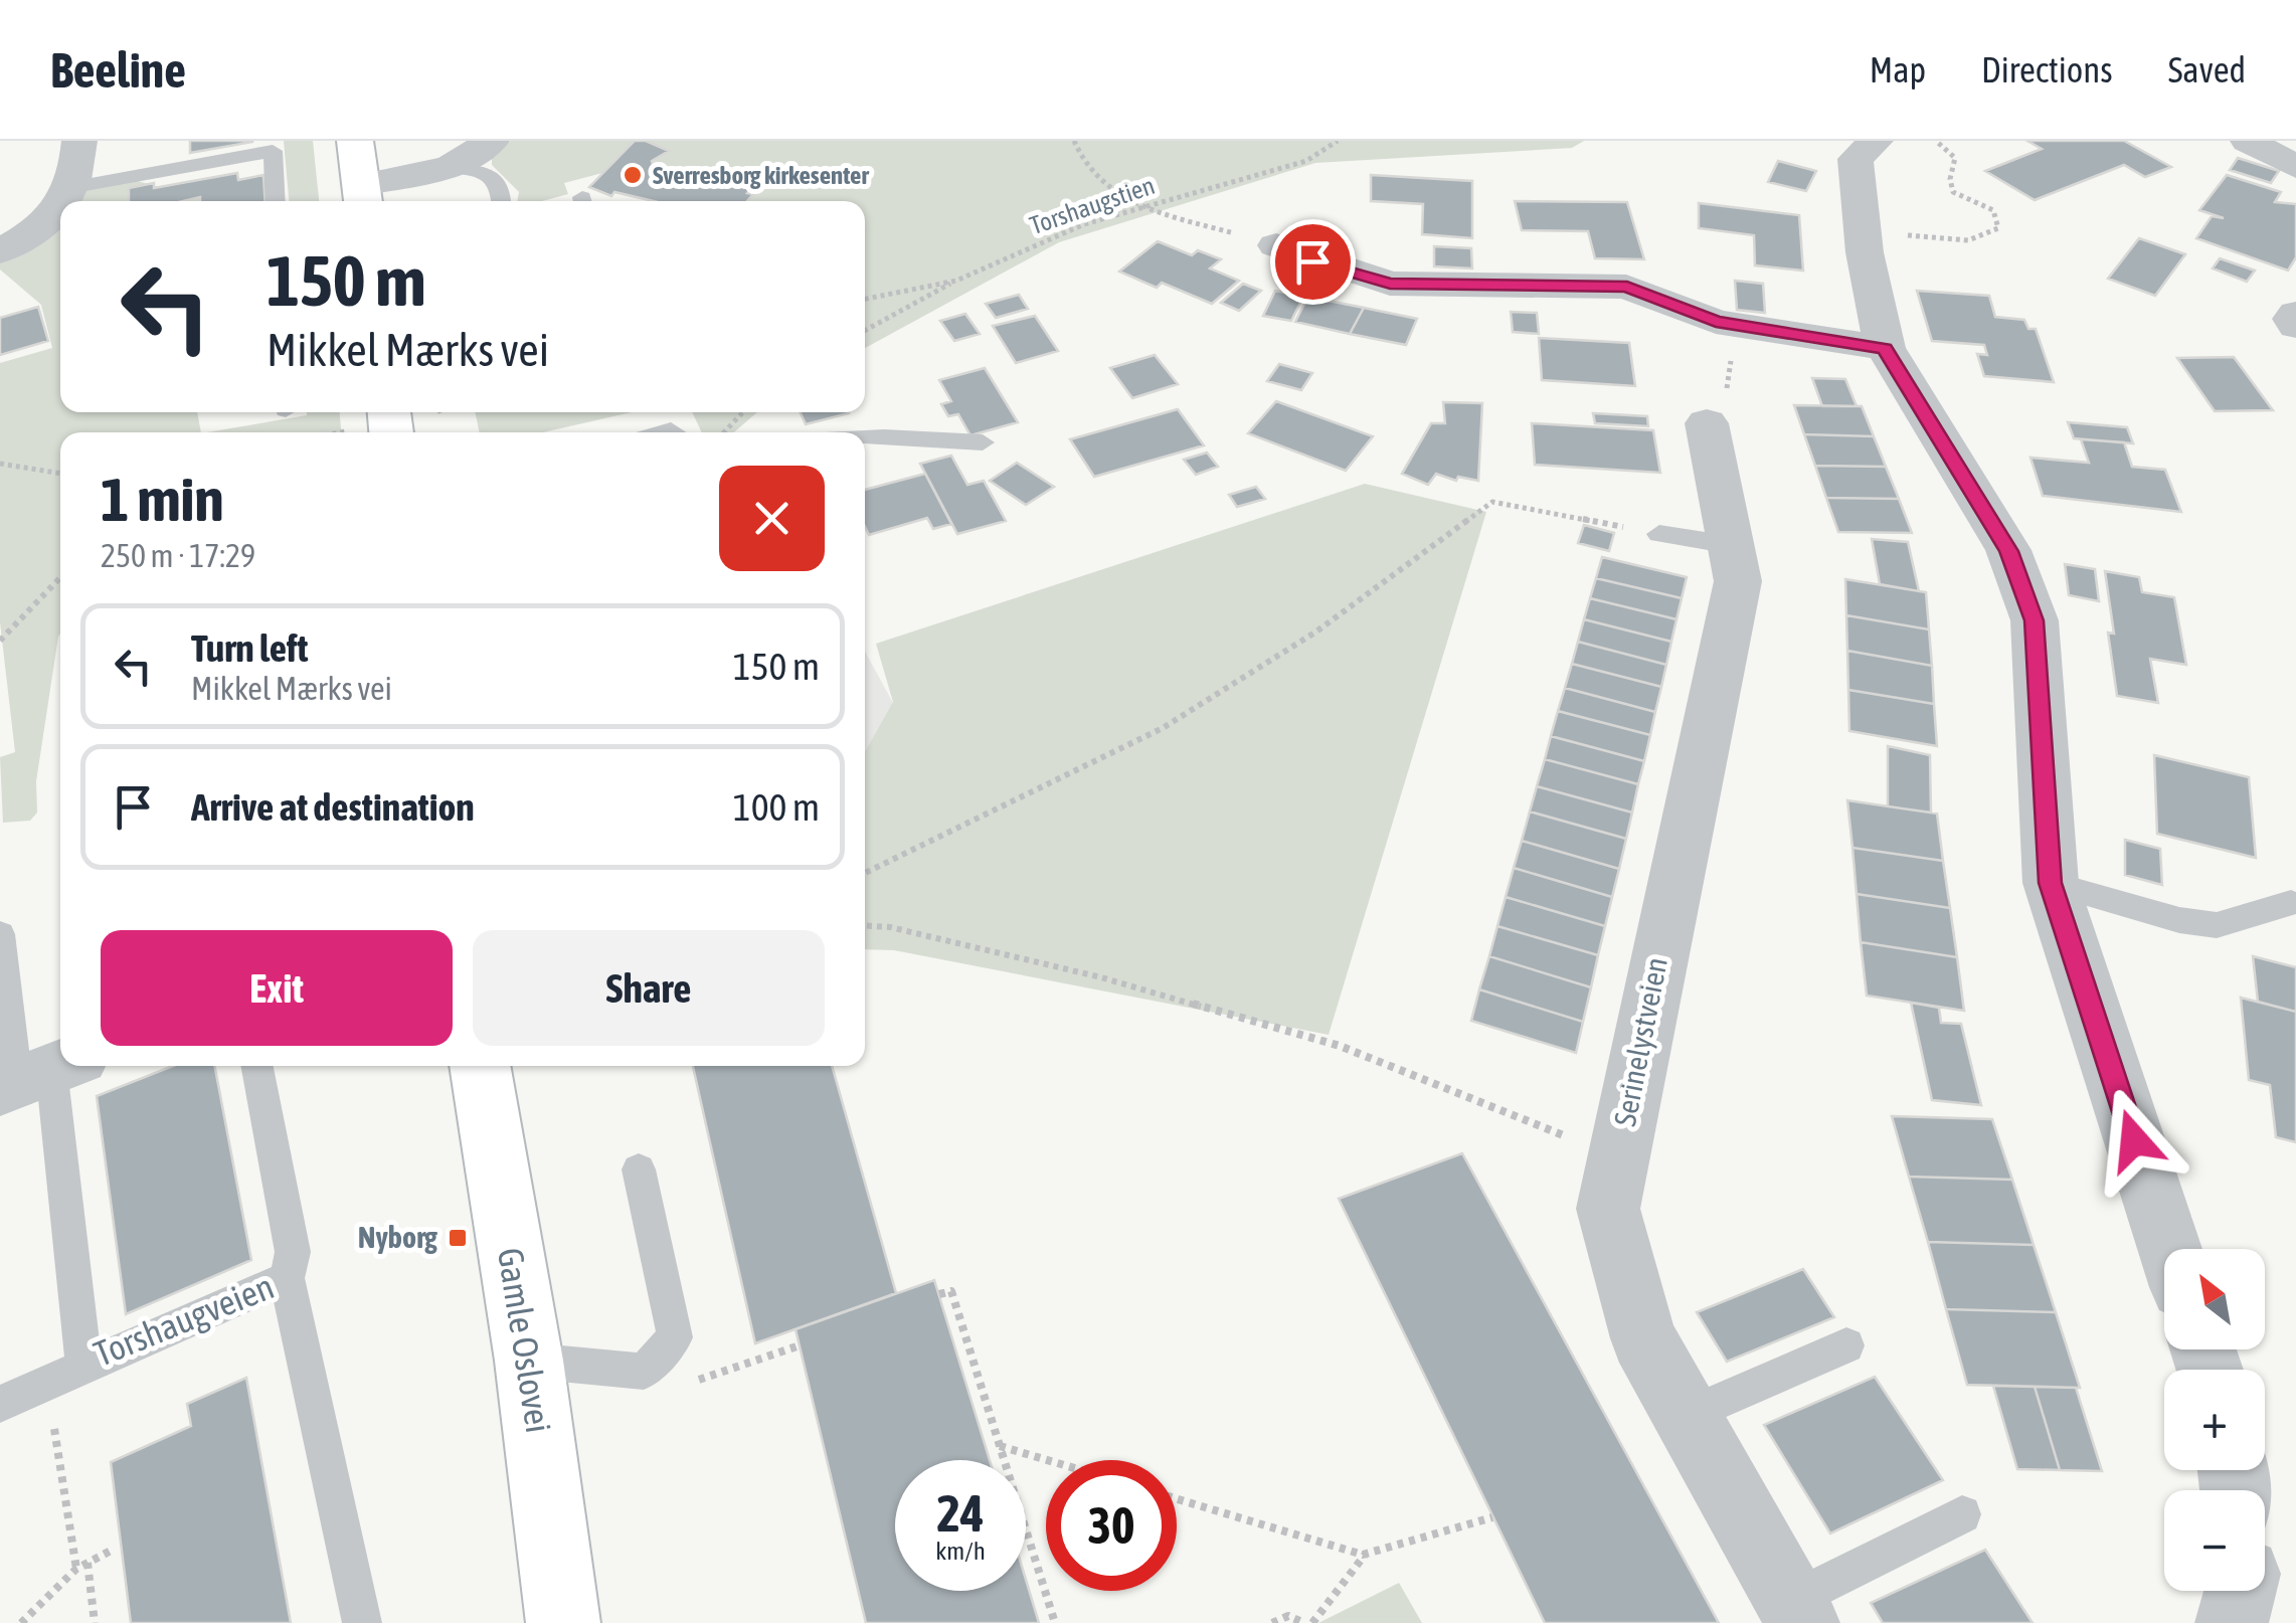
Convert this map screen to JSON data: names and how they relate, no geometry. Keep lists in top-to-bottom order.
{
  "streets": {
    "street": ["Serinelystveien", "Gamle Oslovei"],
    "lane": ["Torshaugveien"],
    "path": ["Torshaugstien"]
  },
  "places": {
    "other": ["Sverresborg kirkesenter"],
    "transit": ["Nyborg"]
  },
  "north": "top left",
  "page": {
    "header": "Beeline",
    "nav": ["Map", "Directions", "Saved"],
    "turn": ["150 m", "Mikkel Mærks vei"],
    "heading": ["1 min", "250 m · 17:29"],
    "list": [
      {
        "name": "Turn left",
        "note": "Mikkel Mærks vei",
        "value": "150 m"
      },
      {
        "name": "Arrive at destination",
        "value": "100 m"
      }
    ],
    "buttons": ["Exit", "Share"],
    "map_buttons": ["+", "−"],
    "speed": "24 km/h",
    "limit": "30"
  }
}
